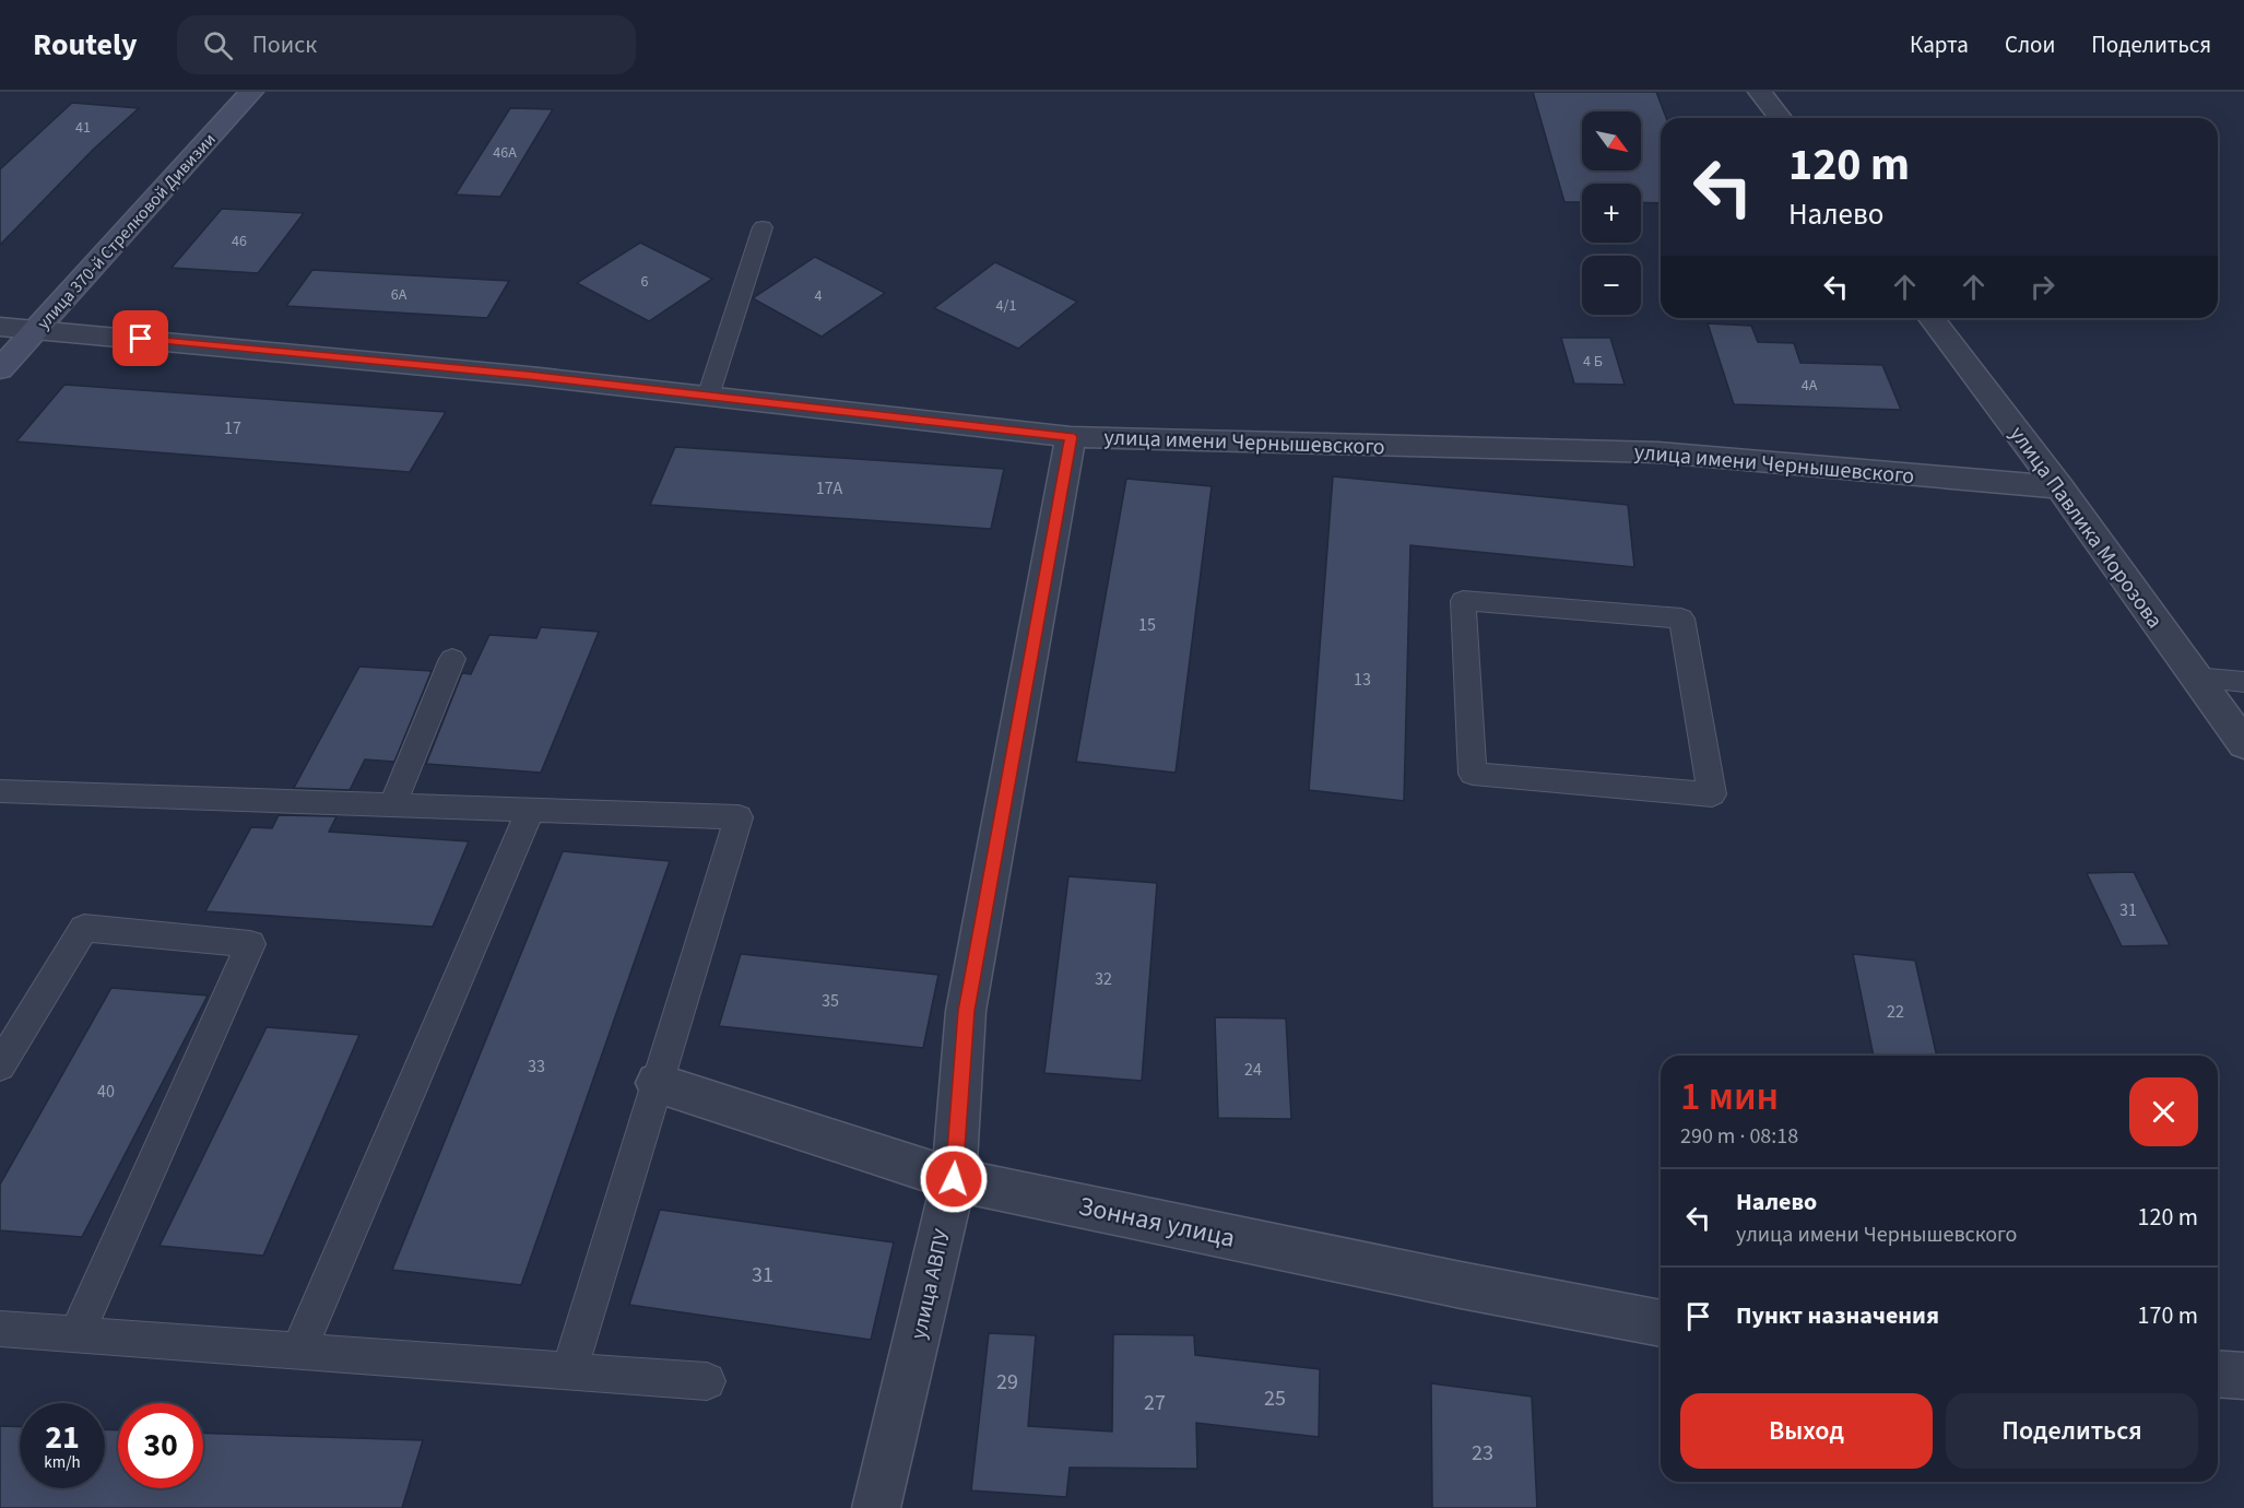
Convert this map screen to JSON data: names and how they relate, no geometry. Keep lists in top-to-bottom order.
{
  "streets": {
    "street": [
      "улица 370-й Стрелковой Дивизии",
      "улица имени Чернышевского",
      "улица Павлика Морозова",
      "Зонная улица",
      "улица АВПУ"
    ]
  },
  "crossings": [
    ["улица 370-й Стрелковой Дивизии", "улица имени Чернышевского"],
    ["улица имени Чернышевского", "улица Павлика Морозова"],
    ["улица имени Чернышевского", "улица АВПУ"],
    ["Зонная улица", "улица АВПУ"]
  ],
  "house_numbers": [
    "41",
    "46А",
    "46",
    "6",
    "6А",
    "4",
    "4/1",
    "4 Б",
    "4А",
    "17",
    "17А",
    "15",
    "13",
    "31",
    "32",
    "35",
    "22",
    "33",
    "24",
    "40",
    "31",
    "29",
    "25",
    "27",
    "23"
  ],
  "north": "bottom right",
  "page": {
    "header": "Routely",
    "search": "Поиск",
    "nav": ["Карта", "Слои", "Поделиться"],
    "map_buttons": ["+", "−"],
    "turn": ["120 m", "Налево"],
    "heading": ["1 мин", "290 m · 08:18"],
    "list": [
      {
        "name": "Налево",
        "note": "улица имени Чернышевского",
        "value": "120 m"
      },
      {
        "name": "Пункт назначения",
        "value": "170 m"
      }
    ],
    "buttons": ["Выход", "Поделиться"],
    "speed": "21 km/h",
    "limit": "30"
  }
}
